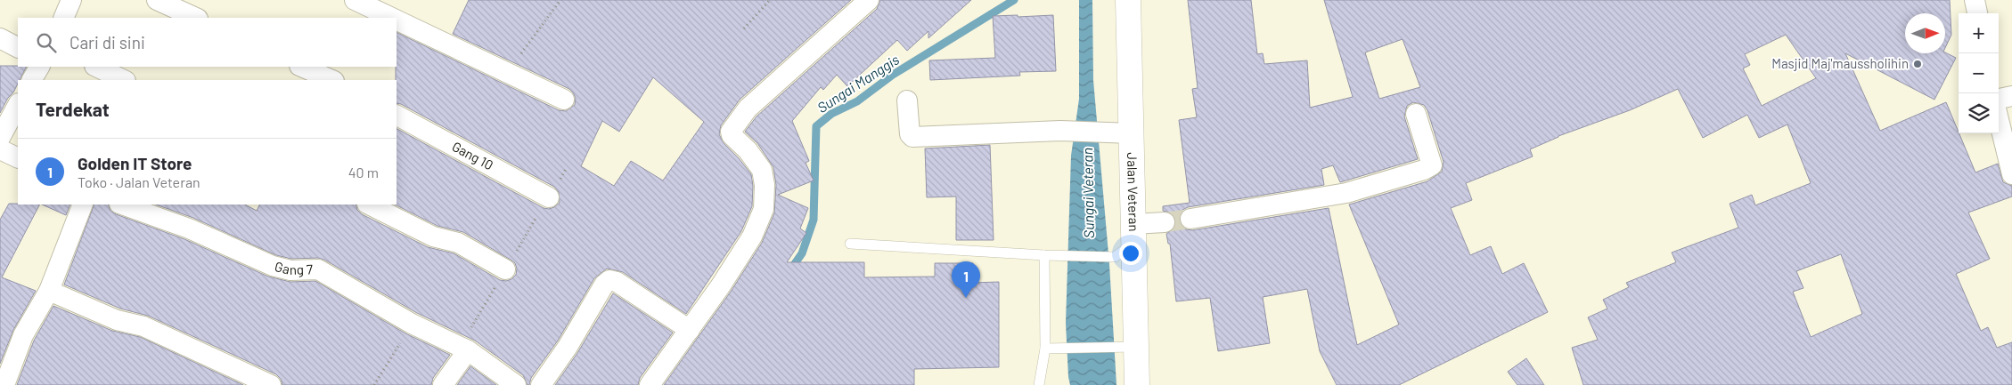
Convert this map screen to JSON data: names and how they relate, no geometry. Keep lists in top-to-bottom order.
{
  "streets": {
    "main road": ["Jalan Veteran"],
    "street": ["Gang 10", "Gang 7"]
  },
  "water": ["Sungai Manggis", "Sungai Veteran"],
  "places": ["Masjid Maj'maussholihin"],
  "north": "right",
  "page": {
    "map_buttons": ["+", "−"],
    "search": "Cari di sini",
    "heading": "Terdekat",
    "list": [
      {
        "mark": "1",
        "name": "Golden IT Store",
        "note": "Toko · Jalan Veteran",
        "value": "40 m"
      }
    ],
    "pins": "1"
  }
}
